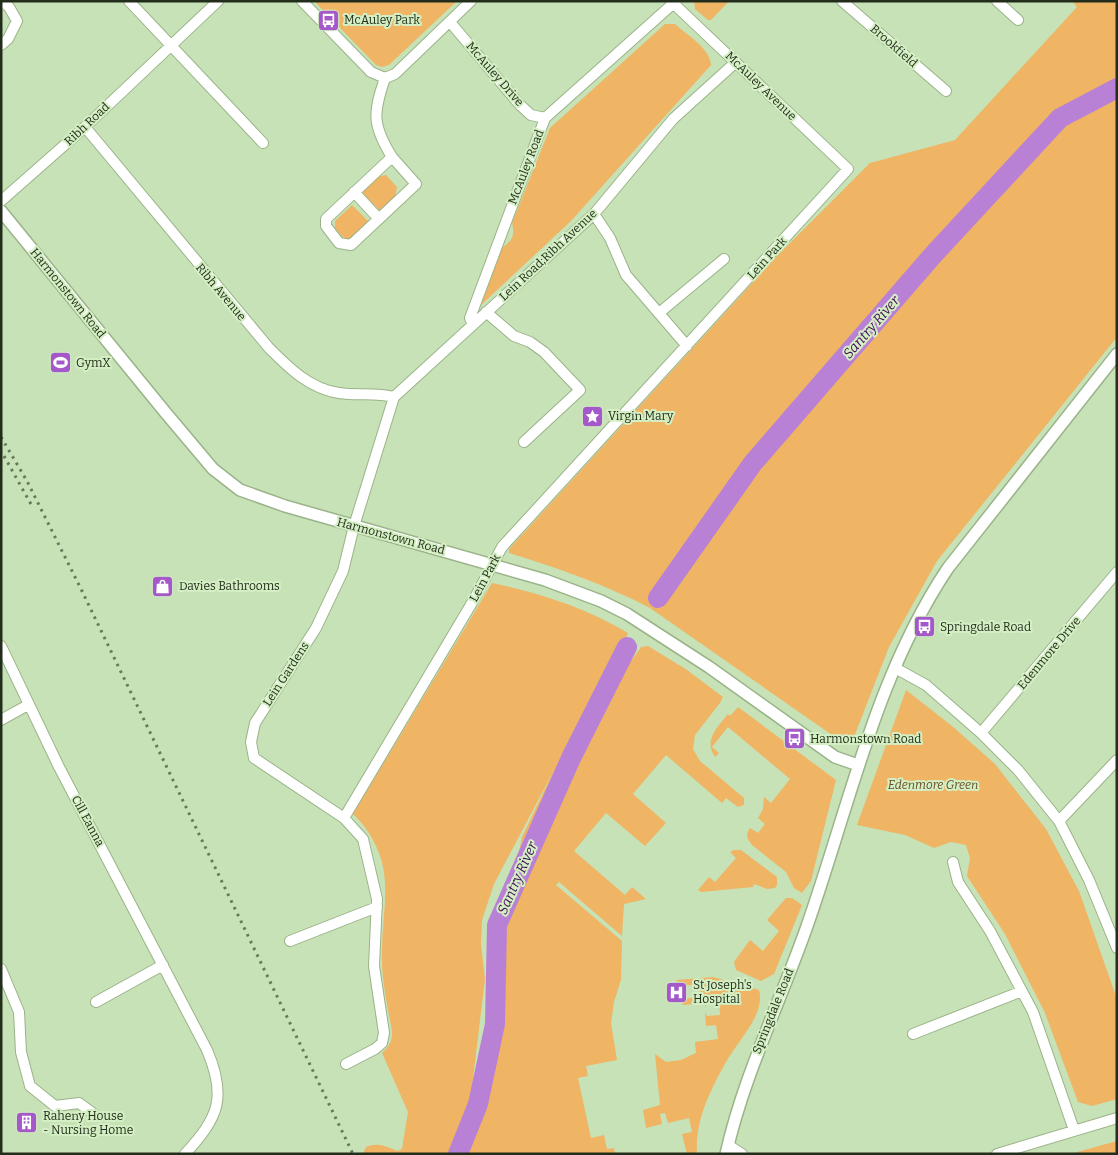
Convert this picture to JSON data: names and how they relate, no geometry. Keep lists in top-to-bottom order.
{
  "streets": {
    "street": [
      "Brookfield",
      "McAuley Drive",
      "McAuley Avenue",
      "Ribh Road",
      "McAuley Road",
      "Lein Road;Ribh Avenue",
      "Lein Park",
      "Ribh Avenue",
      "Harmonstown Road",
      "Edenmore Drive",
      "Lein Gardens",
      "Cill Eanna",
      "Springdale Road"
    ]
  },
  "crossings": [
    ["McAuley Drive", "McAuley Road"],
    ["McAuley Avenue", "McAuley Road"],
    ["McAuley Avenue", "Lein Road;Ribh Avenue"],
    ["McAuley Avenue", "Lein Park"],
    ["Ribh Road", "Ribh Avenue"],
    ["McAuley Road", "Lein Road;Ribh Avenue"],
    ["Lein Road;Ribh Avenue", "Ribh Avenue"],
    ["Lein Road;Ribh Avenue", "Lein Gardens"],
    ["Lein Park", "Harmonstown Road"],
    ["Lein Park", "Lein Gardens"],
    ["Ribh Avenue", "Lein Gardens"],
    ["Harmonstown Road", "Lein Gardens"],
    ["Harmonstown Road", "Springdale Road"]
  ],
  "water": ["Santry River"],
  "parks": ["Edenmore Green"],
  "places": {
    "bus stop": ["McAuley Park", "Springdale Road", "Harmonstown Road"],
    "sports": ["GymX"],
    "place": ["Virgin Mary"],
    "shop": ["Davies Bathrooms"],
    "hospital": ["St Joseph's Hospital"],
    "building": ["Raheny House - Nursing Home"]
  }
}
